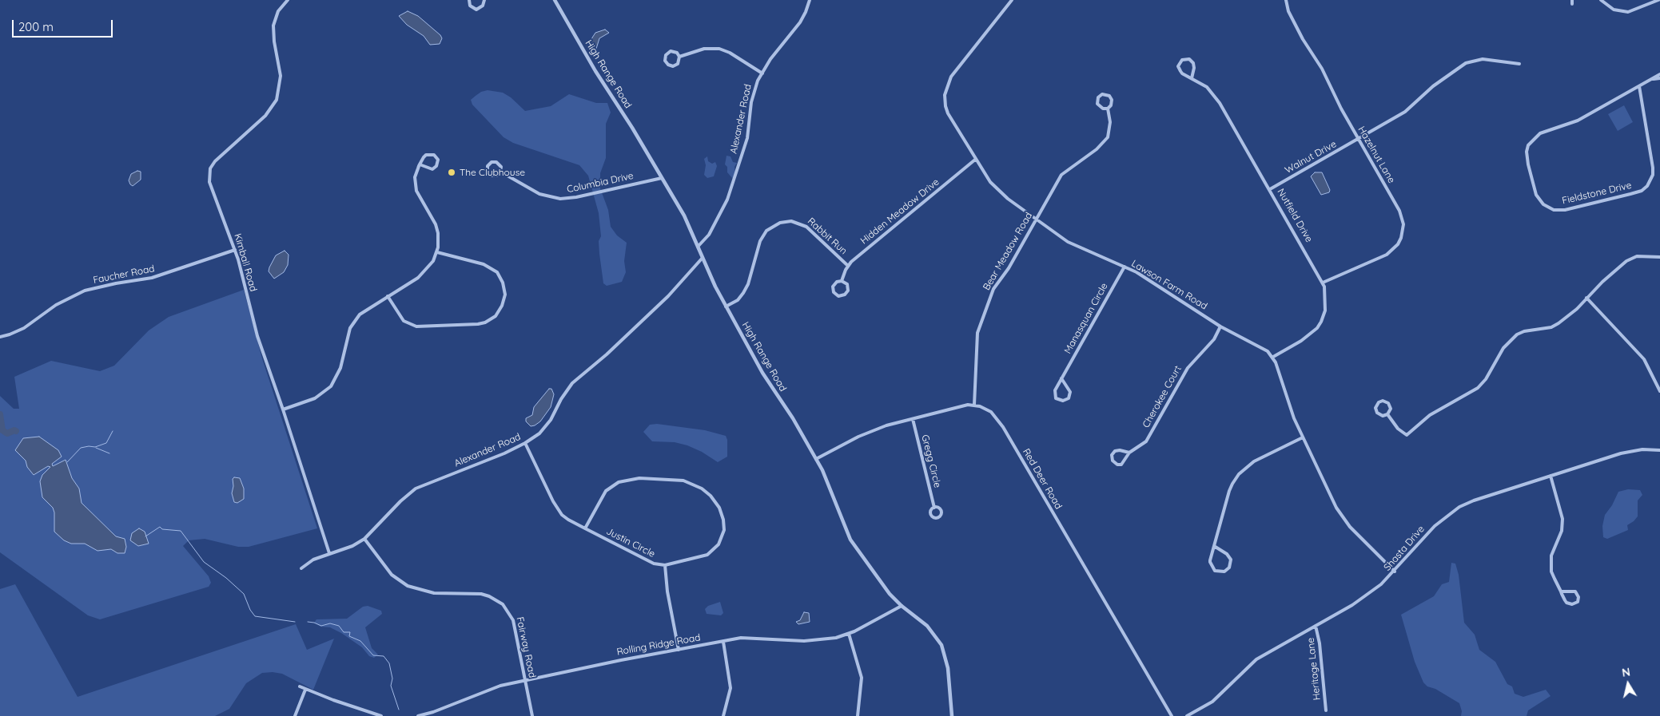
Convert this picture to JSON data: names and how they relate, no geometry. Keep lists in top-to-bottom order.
{
  "streets": {
    "street": [
      "High Range Road",
      "Alexander Road",
      "Hazelnut Lane",
      "Walnut Drive",
      "Columbia Drive",
      "Fieldstone Drive",
      "Hidden Meadow Drive",
      "Nutfield Drive",
      "Rabbit Run",
      "Bear Meadow Road",
      "Kimball Road",
      "Faucher Road",
      "Lawson Farm Road",
      "Manasquan Circle",
      "Cherokee Court",
      "Gregg Circle",
      "Red Deer Road",
      "Justin Circle",
      "Shasta Drive",
      "Rolling Ridge Road",
      "Fairway Road",
      "Heritage Lane"
    ]
  },
  "crossings": [
    ["High Range Road", "Alexander Road"],
    ["High Range Road", "Columbia Drive"],
    ["High Range Road", "Rabbit Run"],
    ["High Range Road", "Rolling Ridge Road"],
    ["Alexander Road", "Kimball Road"],
    ["Alexander Road", "Justin Circle"],
    ["Alexander Road", "Fairway Road"],
    ["Hazelnut Lane", "Walnut Drive"],
    ["Hazelnut Lane", "Nutfield Drive"],
    ["Walnut Drive", "Nutfield Drive"],
    ["Hidden Meadow Drive", "Rabbit Run"],
    ["Hidden Meadow Drive", "Lawson Farm Road"],
    ["Nutfield Drive", "Lawson Farm Road"],
    ["Bear Meadow Road", "Lawson Farm Road"],
    ["Bear Meadow Road", "Red Deer Road"],
    ["Kimball Road", "Faucher Road"],
    ["Lawson Farm Road", "Manasquan Circle"],
    ["Lawson Farm Road", "Cherokee Court"],
    ["Lawson Farm Road", "Shasta Drive"],
    ["Shasta Drive", "Heritage Lane"],
    ["Rolling Ridge Road", "Fairway Road"]
  ],
  "places": ["The Clubhouse"],
  "scale_bar": "200 m",
  "north": "top"
}
